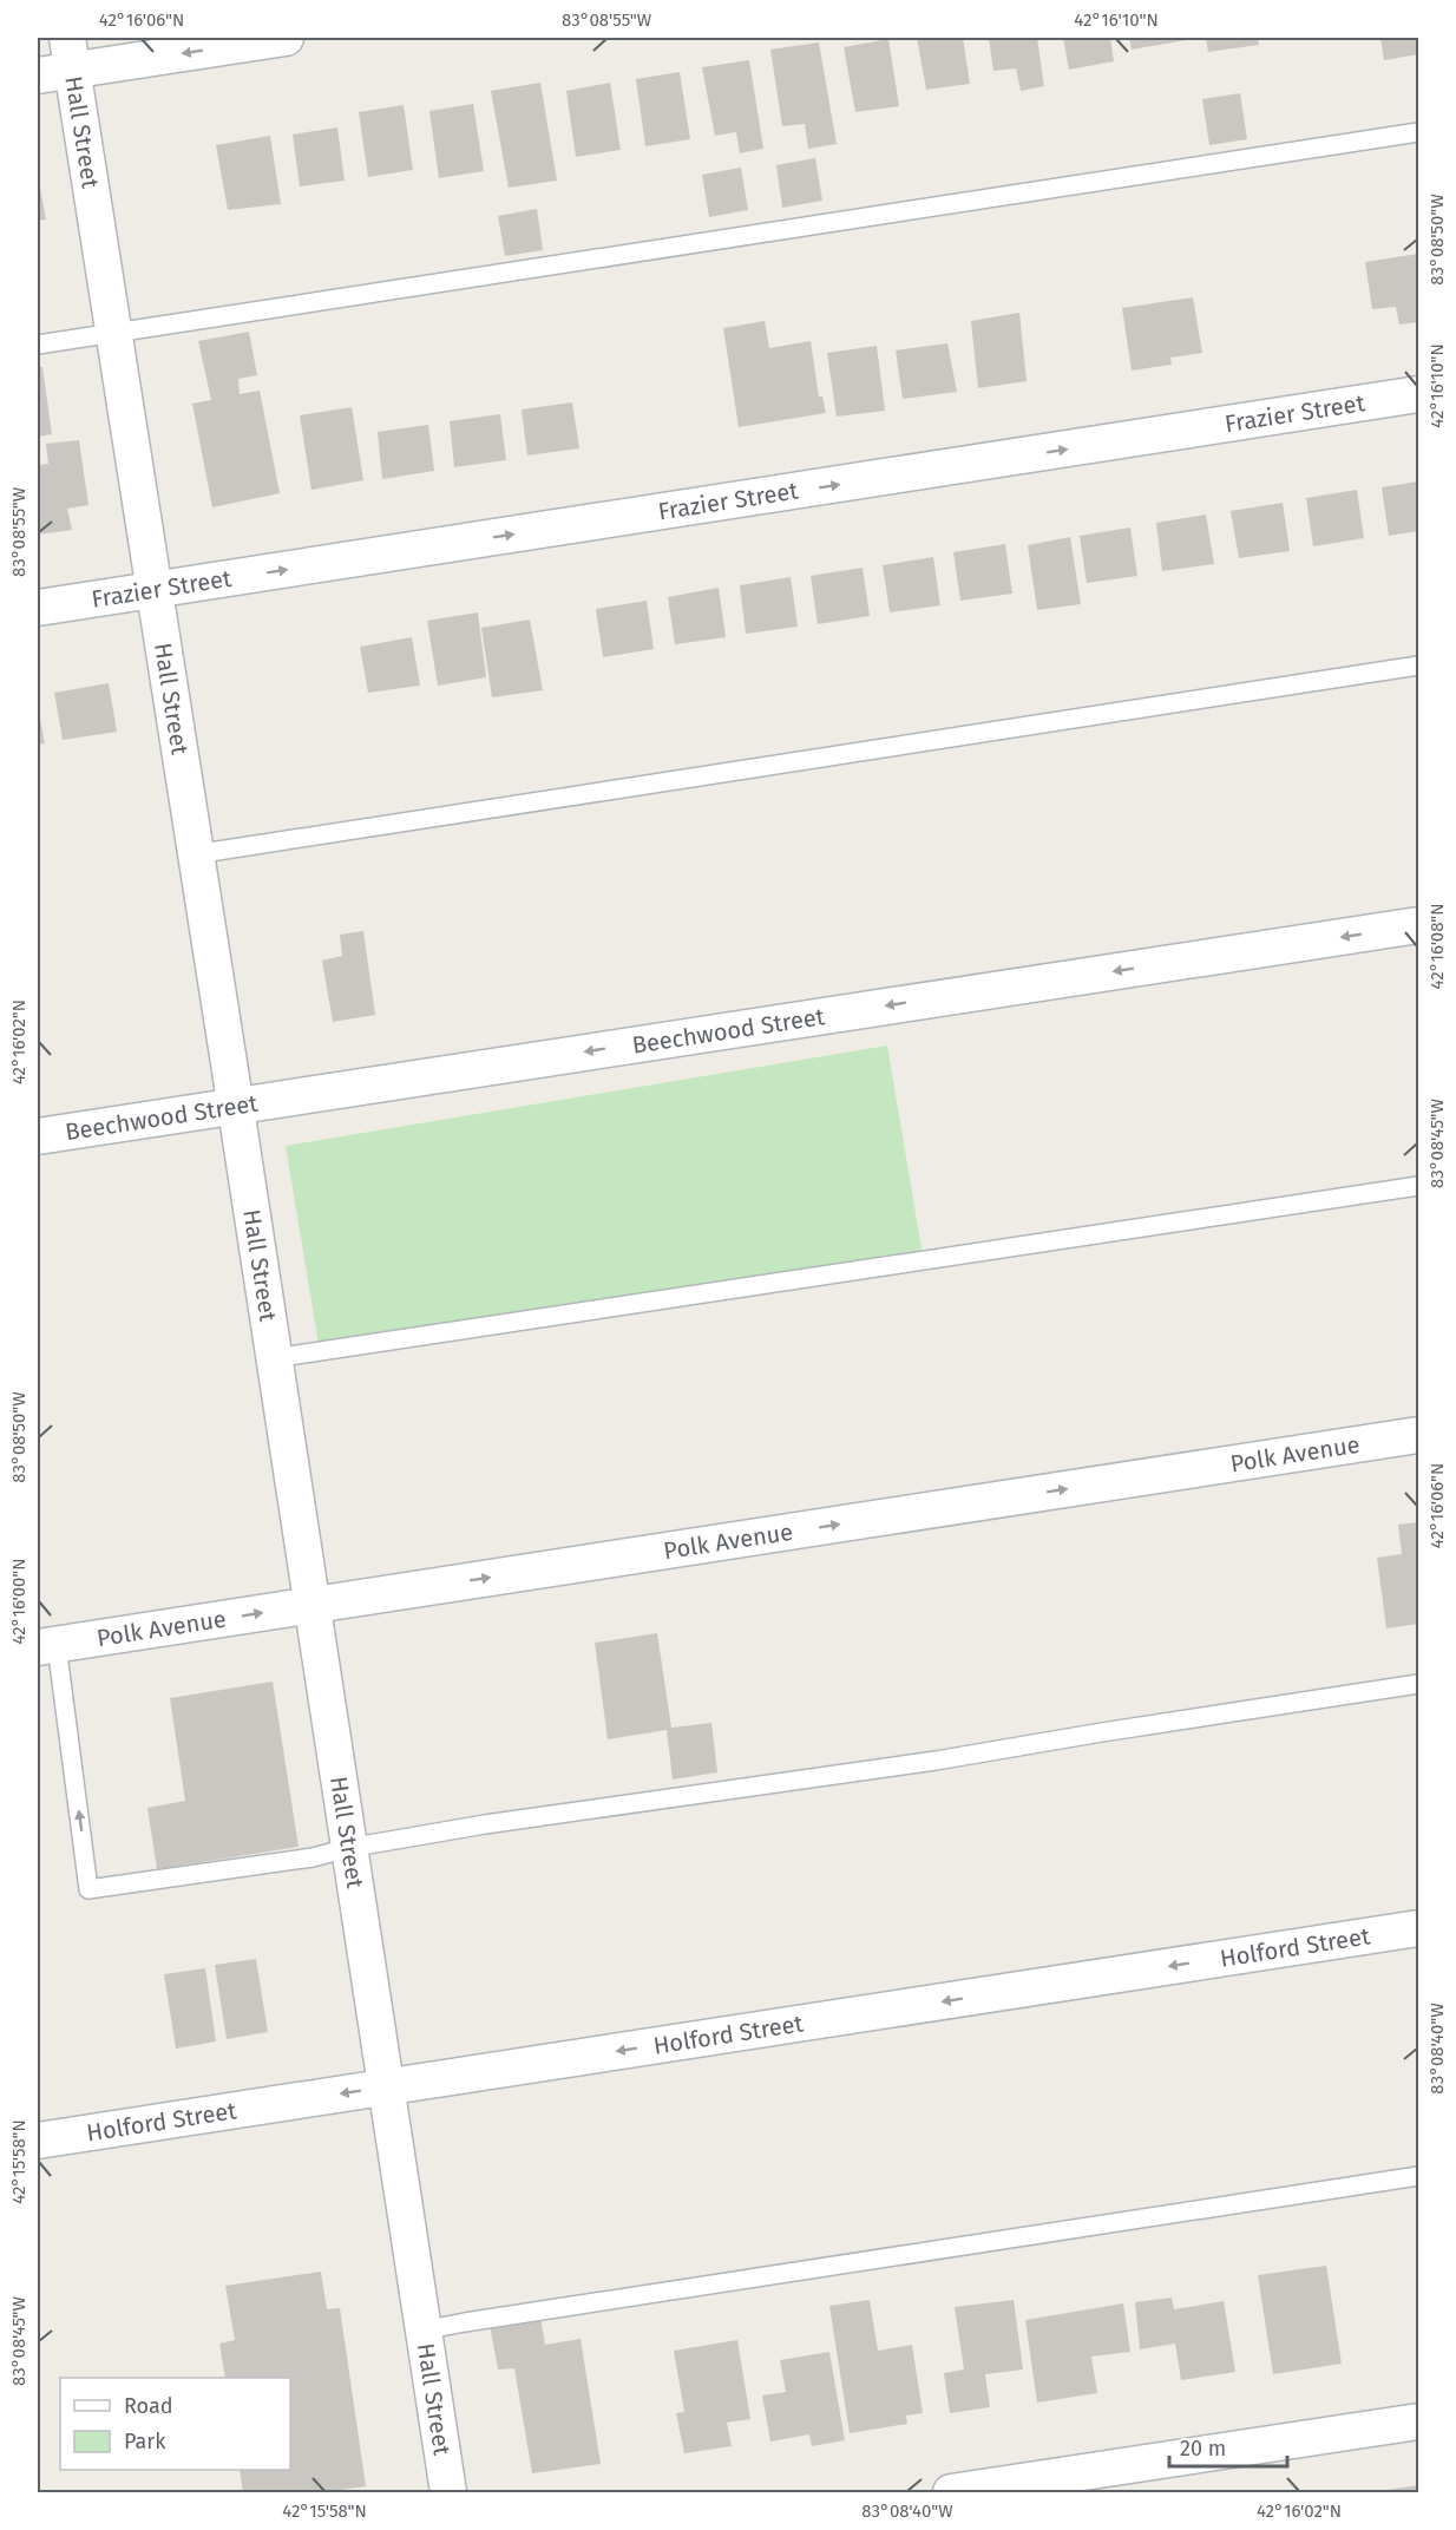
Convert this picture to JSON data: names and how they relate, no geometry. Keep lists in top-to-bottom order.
{
  "streets": {
    "street": [
      "Hall Street",
      "Frazier Street",
      "Beechwood Street",
      "Polk Avenue",
      "Holford Street"
    ]
  },
  "crossings": [
    ["Hall Street", "Frazier Street"],
    ["Hall Street", "Beechwood Street"],
    ["Hall Street", "Polk Avenue"],
    ["Hall Street", "Holford Street"]
  ],
  "one_way": [
    "Frazier Street",
    "Beechwood Street",
    "Polk Avenue",
    "Holford Street"
  ],
  "legend": ["Road", "Park"],
  "scale_bar": "20 m",
  "coordinates": [
    "42°16'06\"N",
    "83°08'55\"W",
    "42°16'10\"N",
    "83°08'50\"W",
    "42°16'08\"N",
    "42°16'02\"N",
    "83°08'45\"W",
    "42°16'00\"N",
    "83°08'40\"W",
    "42°15'58\"N"
  ]
}
